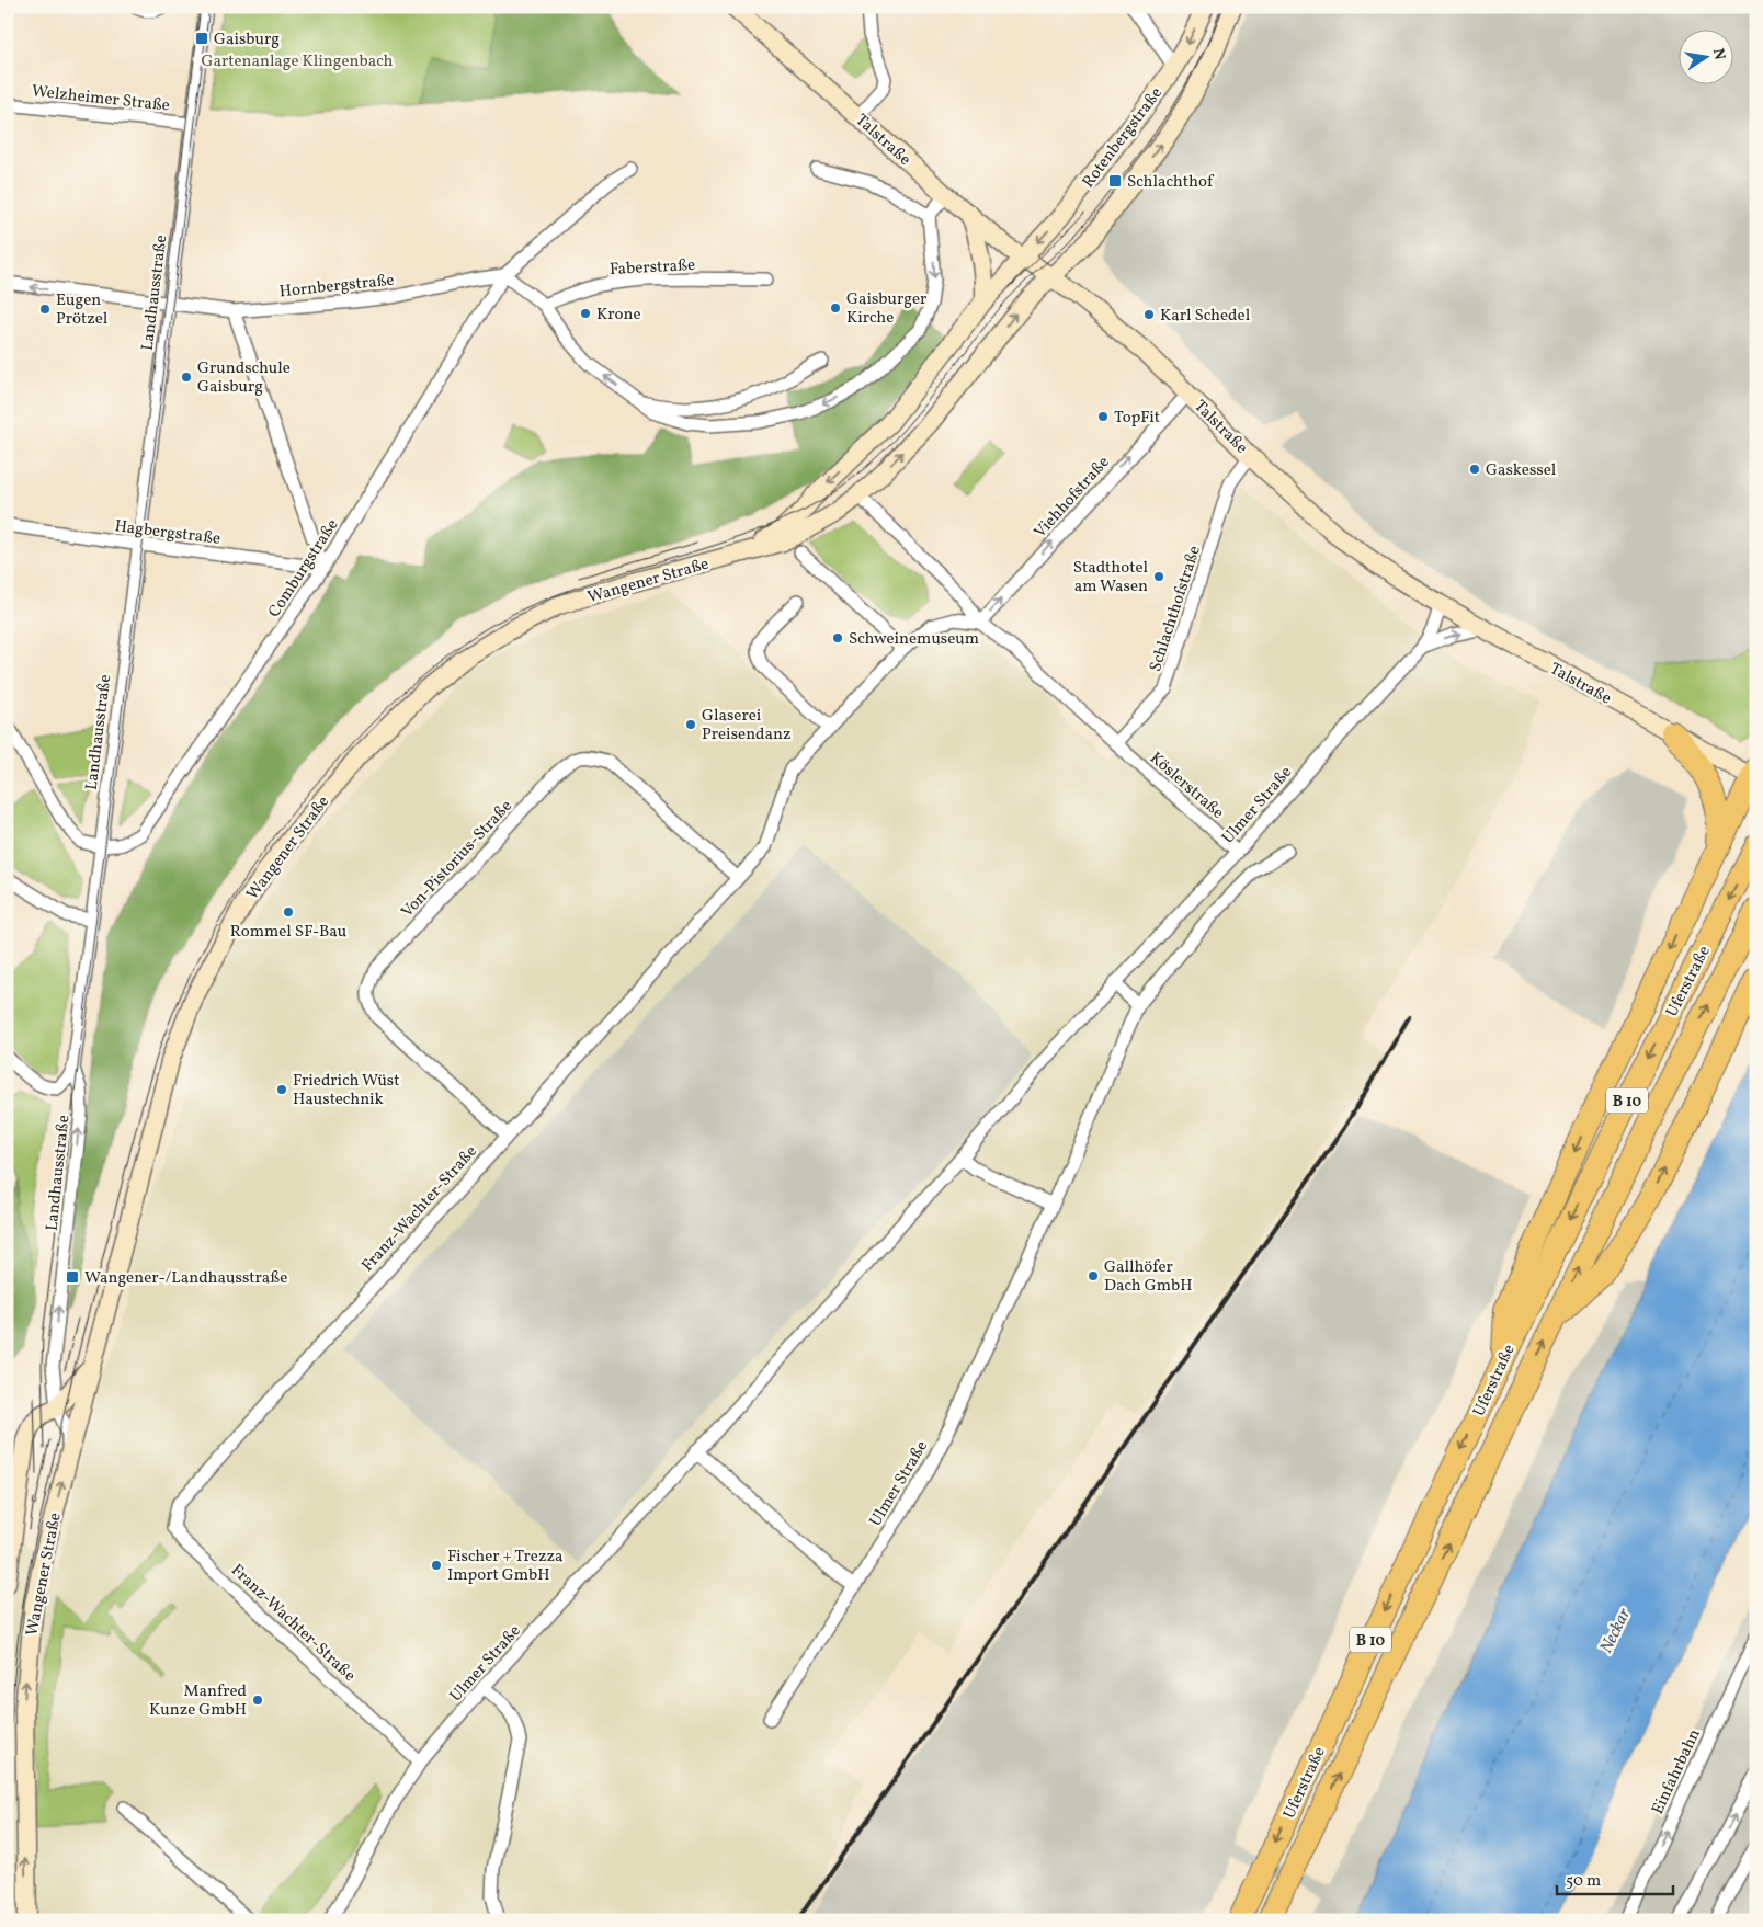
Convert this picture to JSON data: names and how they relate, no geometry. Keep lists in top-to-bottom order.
{
  "streets": {
    "highway": ["Uferstraße", "B 10"],
    "street": [
      "Welzheimer Straße",
      "Rotenbergstraße",
      "Talstraße",
      "Faberstraße",
      "Hornbergstraße",
      "Landhausstraße",
      "Viehhofstraße",
      "Hagbergstraße",
      "Comburgstraße",
      "Wangener Straße",
      "Schlachthofstraße",
      "Köslerstraße",
      "Ulmer Straße",
      "Von-Pistorius-Straße",
      "Franz-Wachter-Straße",
      "Einfahrbahn"
    ]
  },
  "crossings": [
    ["Welzheimer Straße", "Landhausstraße"],
    ["Rotenbergstraße", "Talstraße"],
    ["Rotenbergstraße", "Wangener Straße"],
    ["Talstraße", "Viehhofstraße"],
    ["Talstraße", "Wangener Straße"],
    ["Talstraße", "Schlachthofstraße"],
    ["Talstraße", "Ulmer Straße"],
    ["Talstraße", "B 10"],
    ["Hornbergstraße", "Landhausstraße"],
    ["Hornbergstraße", "Comburgstraße"],
    ["Landhausstraße", "Hagbergstraße"],
    ["Landhausstraße", "Comburgstraße"],
    ["Landhausstraße", "Wangener Straße"],
    ["Hagbergstraße", "Comburgstraße"],
    ["Schlachthofstraße", "Köslerstraße"],
    ["Köslerstraße", "Ulmer Straße"],
    ["Ulmer Straße", "Franz-Wachter-Straße"],
    ["Von-Pistorius-Straße", "Franz-Wachter-Straße"],
    ["Uferstraße", "B 10"]
  ],
  "one_way": ["Viehhofstraße"],
  "water": ["Neckar"],
  "parks": ["Gartenanlage Klingenbach"],
  "places": {
    "transit": ["Gaisburg", "Schlachthof", "Wangener-/Landhausstraße"],
    "other": [
      "Gaisburger Kirche",
      "Eugen Prötzel",
      "Krone",
      "Karl Schedel",
      "Grundschule Gaisburg",
      "TopFit",
      "Gaskessel",
      "Stadthotel am Wasen",
      "Schweinemuseum",
      "Glaserei Preisendanz",
      "Rommel SF-Bau",
      "Friedrich Wüst Haustechnik",
      "Gallhöfer Dach GmbH",
      "Fischer + Trezza Import GmbH",
      "Manfred Kunze GmbH"
    ]
  },
  "scale_bar": "50 m",
  "north": "right"
}
